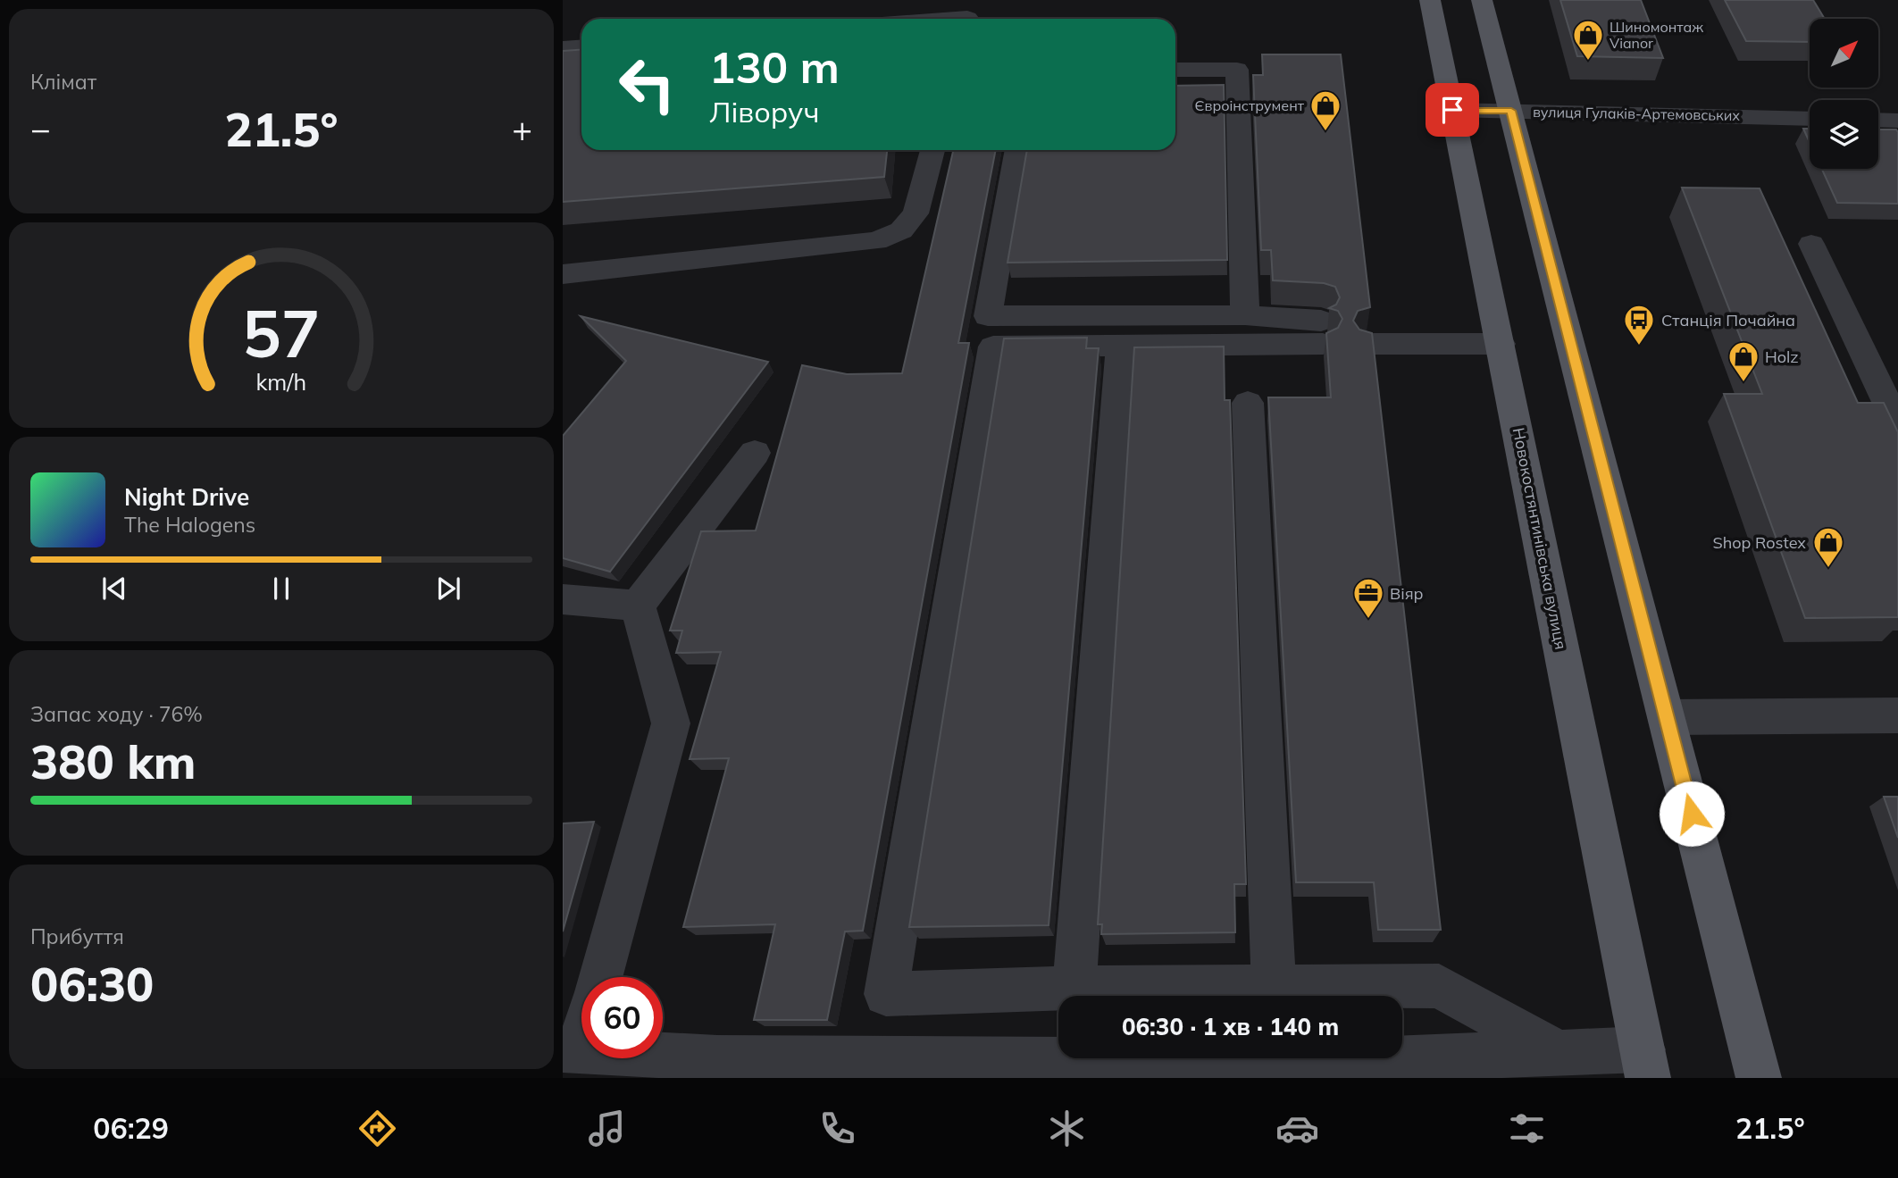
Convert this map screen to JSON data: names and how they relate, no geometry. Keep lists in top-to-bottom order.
{
  "streets": {
    "main road": ["Новокостянтинівська вулиця"],
    "street": ["вулиця Гулаків-Артемовських"]
  },
  "crossings": [
    ["вулиця Гулаків-Артемовських", "Новокостянтинівська вулиця"]
  ],
  "places": {
    "shop": [
      "Шиномонтаж Vianor",
      "Євроiнструмент",
      "Holz",
      "Shop Rostex"
    ],
    "bus stop": ["Станція Почайна"],
    "office": ["Віяр"]
  },
  "north": "top right",
  "page": {
    "tile": [
      "Клімат",
      ["Запас ходу · 76%", "380 km"],
      ["Прибуття", "06:30"]
    ],
    "turn": ["130 m", "Ліворуч"],
    "heat": ["−", "21.5°", "+"],
    "song": ["Night Drive", "The Halogens"],
    "limit": "60",
    "trip": "06:30 · 1 хв · 140 m",
    "tabs": ["06:29", "21.5°"],
    "gauge": ["57", "km/h"]
  }
}
